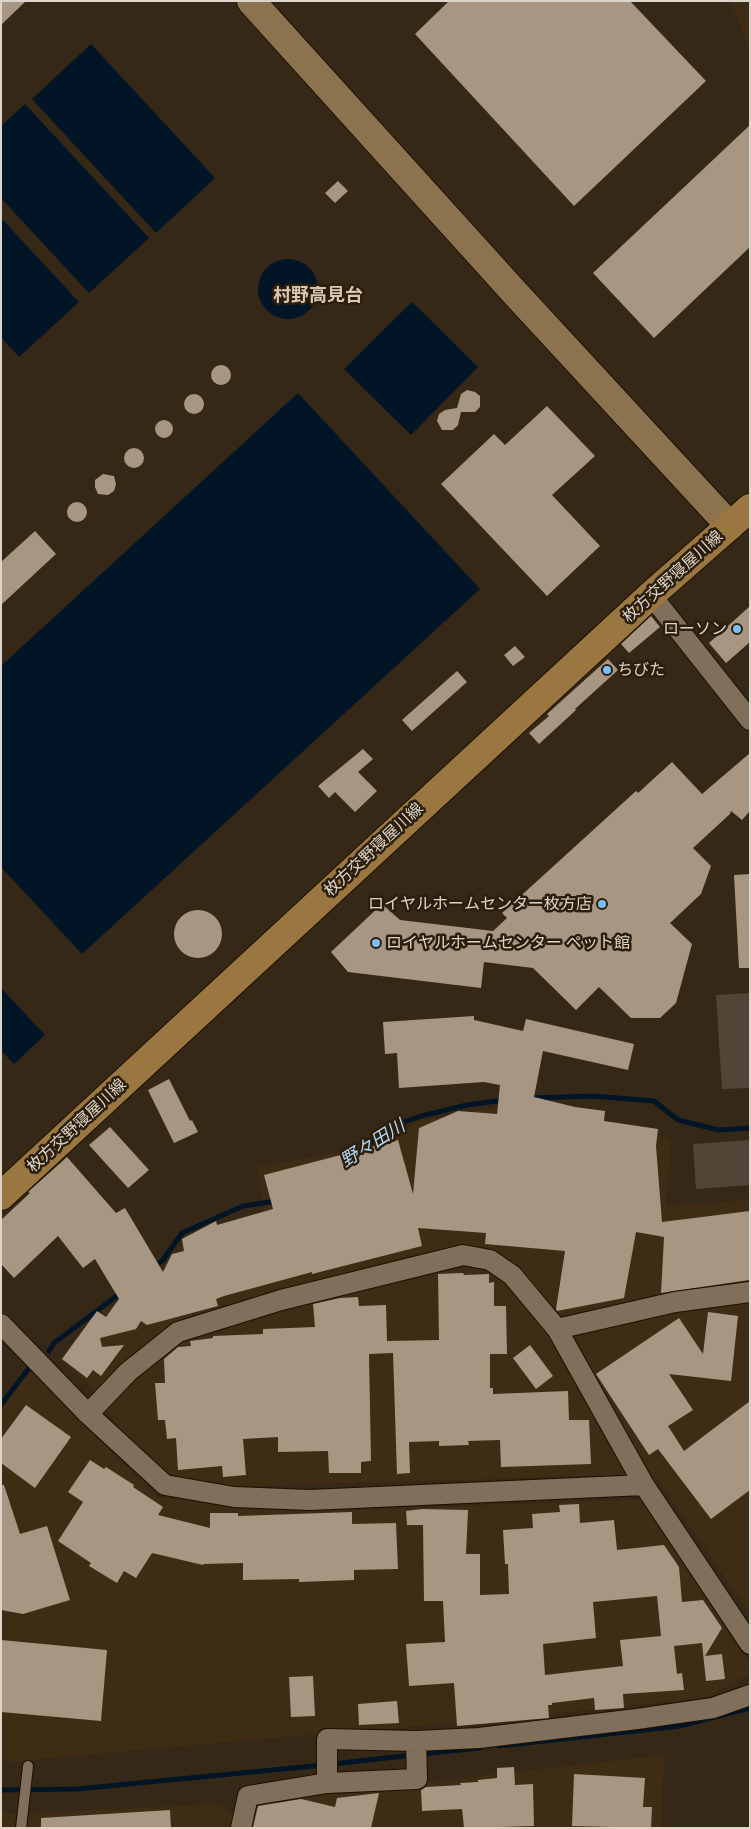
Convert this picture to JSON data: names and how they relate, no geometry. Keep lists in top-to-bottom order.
{
  "streets": {
    "main road": ["枚方交野寝屋川線"]
  },
  "districts": ["村野高見台"],
  "water": ["野々田川"],
  "places": [
    "ローソン",
    "ちびた",
    "ロイヤルホームセンター枚方店",
    "ロイヤルホームセンター ペット館"
  ]
}
